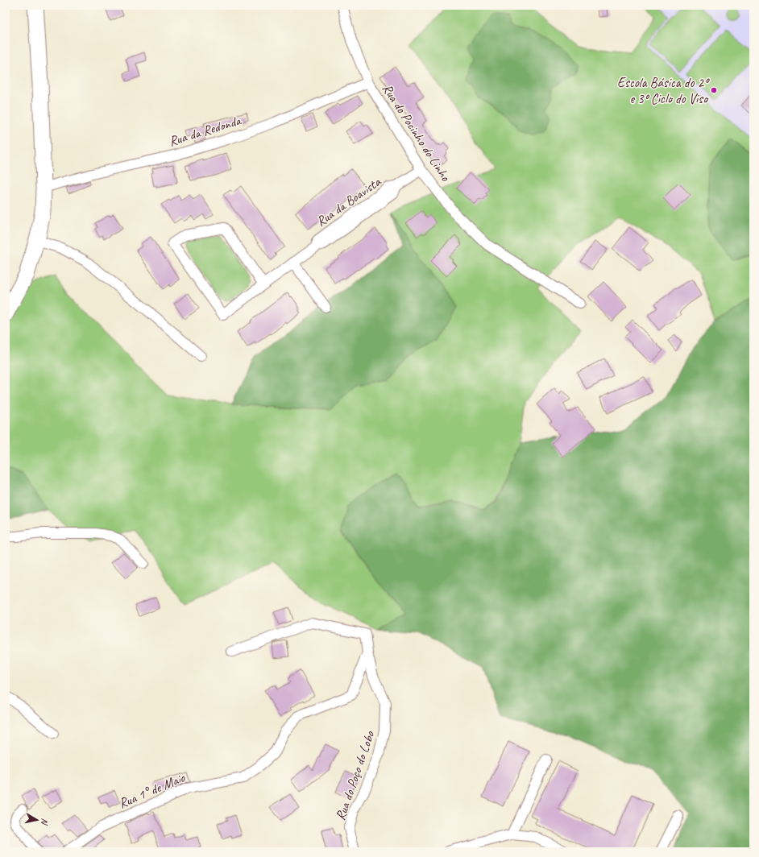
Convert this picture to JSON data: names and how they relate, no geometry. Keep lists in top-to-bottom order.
{
  "streets": {
    "street": [
      "Rua da Redonda",
      "Rua do Pocinho do Linho",
      "Rua da Boavista",
      "Rua do Poço do Lobo",
      "Rua 1° de Maio"
    ]
  },
  "crossings": [
    ["Rua da Redonda", "Rua do Pocinho do Linho"],
    ["Rua do Pocinho do Linho", "Rua da Boavista"],
    ["Rua do Poço do Lobo", "Rua 1° de Maio"]
  ],
  "places": ["Escola Básica do 2º e 3º Ciclo do Viso"],
  "north": "right"
}
